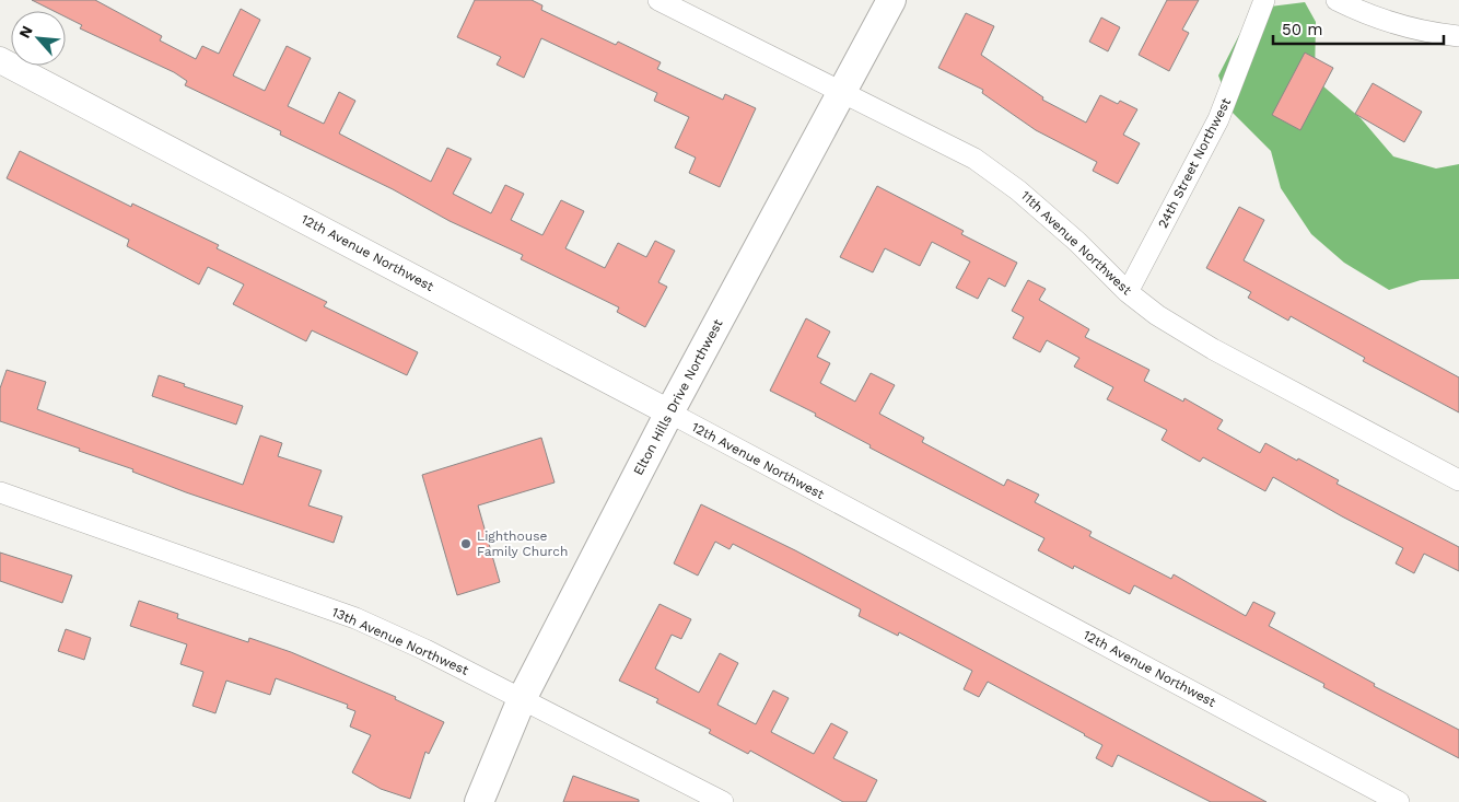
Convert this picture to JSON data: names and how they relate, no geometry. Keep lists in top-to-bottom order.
{
  "streets": {
    "main road": ["Elton Hills Drive Northwest"],
    "street": [
      "24th Street Northwest",
      "11th Avenue Northwest",
      "12th Avenue Northwest",
      "13th Avenue Northwest"
    ]
  },
  "crossings": [
    ["24th Street Northwest", "11th Avenue Northwest"],
    ["11th Avenue Northwest", "Elton Hills Drive Northwest"],
    ["12th Avenue Northwest", "Elton Hills Drive Northwest"],
    ["Elton Hills Drive Northwest", "13th Avenue Northwest"]
  ],
  "places": ["Lighthouse Family Church"],
  "scale_bar": "50 m",
  "north": "top left"
}
